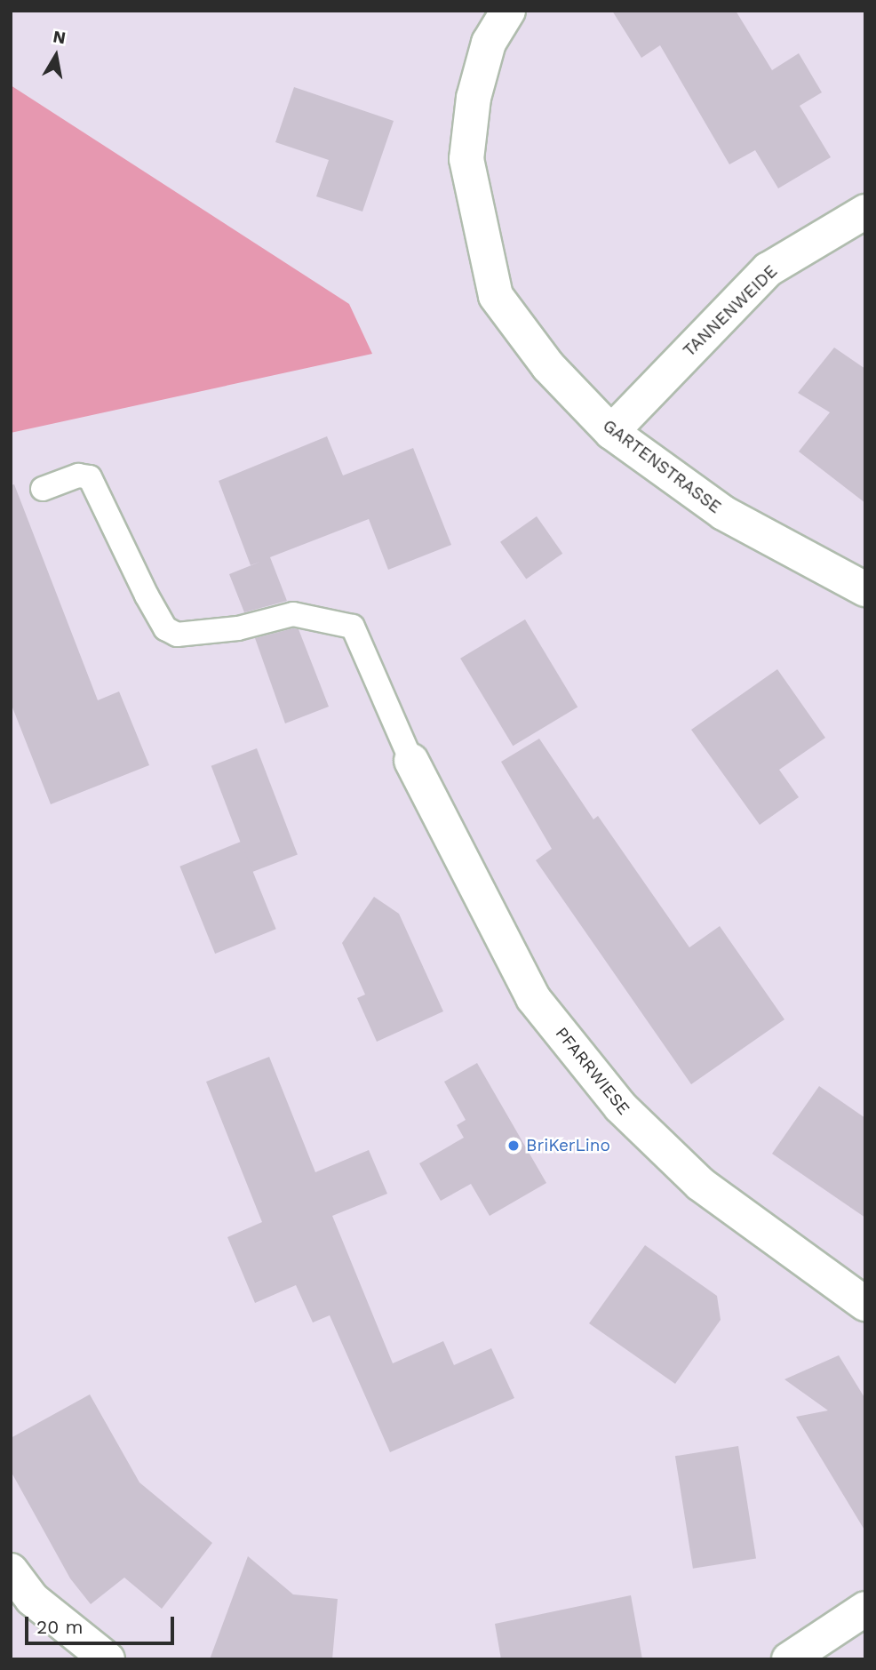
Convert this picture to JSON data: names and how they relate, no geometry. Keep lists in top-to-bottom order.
{
  "streets": {
    "street": ["TANNENWEIDE", "GARTENSTRASSE", "PFARRWIESE"]
  },
  "crossings": [
    ["TANNENWEIDE", "GARTENSTRASSE"]
  ],
  "places": ["BriKerLino"],
  "scale_bar": "20 m",
  "north": "top"
}
